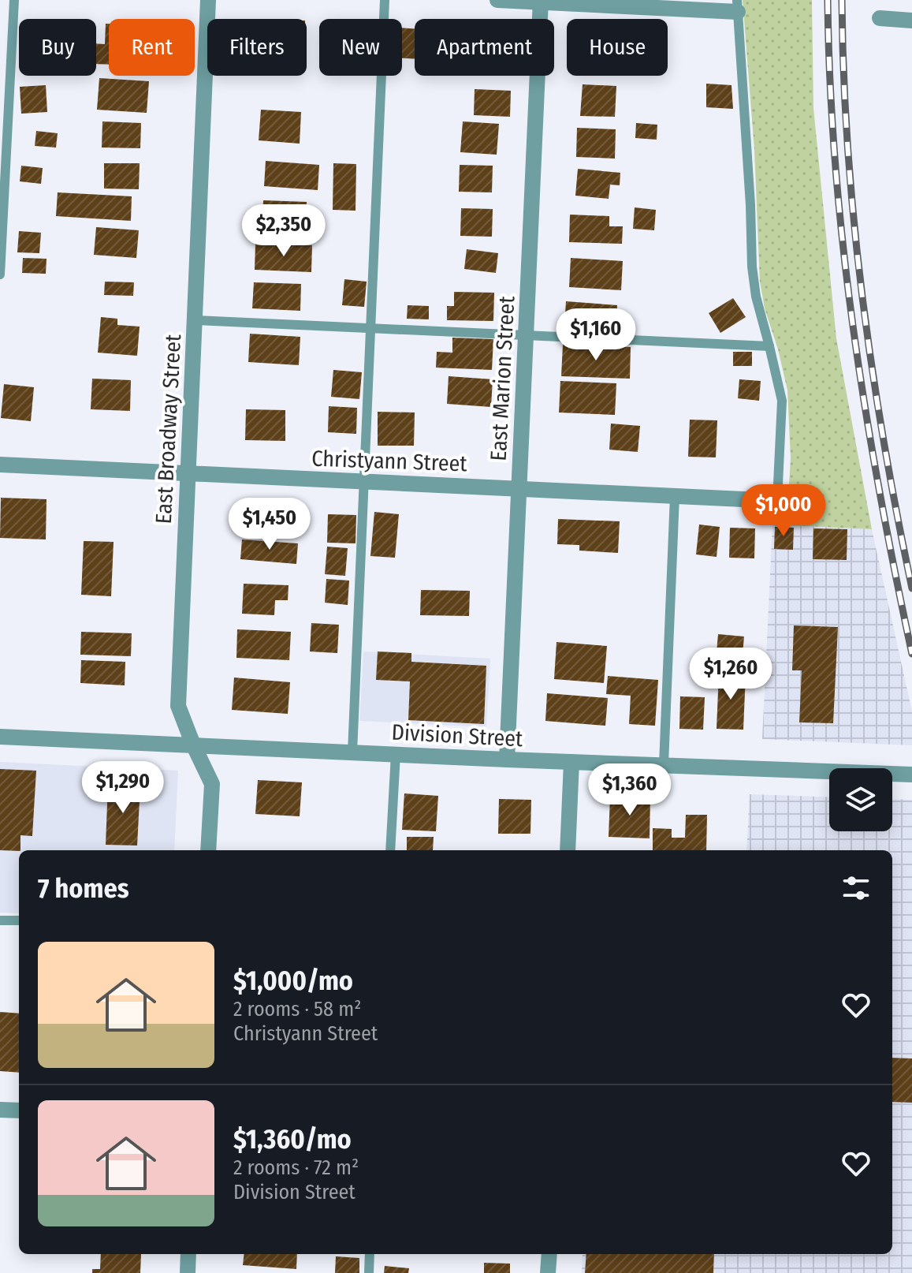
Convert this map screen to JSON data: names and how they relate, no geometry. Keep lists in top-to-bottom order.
{
  "streets": {
    "street": [
      "East Marion Street",
      "East Broadway Street",
      "Christyann Street",
      "Division Street"
    ]
  },
  "crossings": [
    ["East Marion Street", "Christyann Street"],
    ["East Marion Street", "Division Street"],
    ["East Broadway Street", "Christyann Street"],
    ["East Broadway Street", "Division Street"]
  ],
  "page": {
    "chip": [
      "Buy",
      "Rent",
      "Filters",
      "New",
      "Apartment",
      "House"
    ],
    "price": [
      "$2,350",
      "$1,160",
      "$1,000",
      "$1,450",
      "$1,260",
      "$1,290",
      "$1,360"
    ],
    "heading": "7 homes",
    "list": [
      {
        "name": "$1,000/mo",
        "note": "2 rooms · 58 m² · Christyann Street"
      },
      {
        "name": "$1,360/mo",
        "note": "2 rooms · 72 m² · Division Street"
      }
    ]
  }
}
